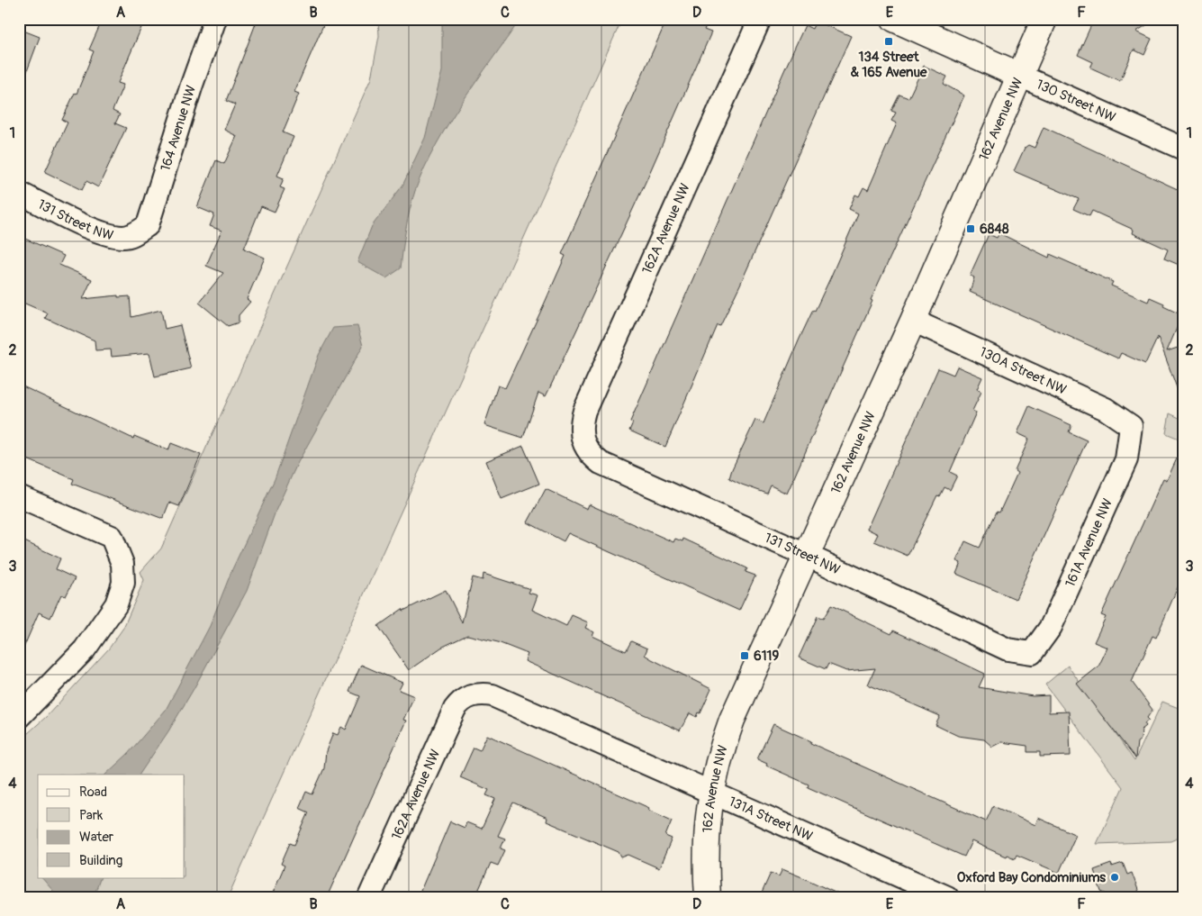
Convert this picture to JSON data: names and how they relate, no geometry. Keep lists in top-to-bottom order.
{
  "streets": {
    "street": [
      "130 Street NW",
      "162 Avenue NW",
      "164 Avenue NW",
      "131 Street NW",
      "162A Avenue NW",
      "130A Street NW",
      "161A Avenue NW",
      "131A Street NW"
    ]
  },
  "crossings": [
    ["130 Street NW", "162 Avenue NW"],
    ["162 Avenue NW", "131 Street NW"],
    ["162 Avenue NW", "130A Street NW"],
    ["162 Avenue NW", "131A Street NW"],
    ["164 Avenue NW", "131 Street NW"],
    ["131 Street NW", "162A Avenue NW"],
    ["131 Street NW", "161A Avenue NW"],
    ["162A Avenue NW", "131A Street NW"],
    ["130A Street NW", "161A Avenue NW"]
  ],
  "places": {
    "transit": ["134 Street & 165 Avenue", "6848", "6119"],
    "other": ["Oxford Bay Condominiums"]
  },
  "legend": [
    "Road",
    "Park",
    "Water",
    "Building"
  ],
  "grid": {
    "columns": [
      "A",
      "B",
      "C",
      "D",
      "E",
      "F"
    ],
    "rows": [
      "1",
      "2",
      "3",
      "4"
    ]
  }
}
